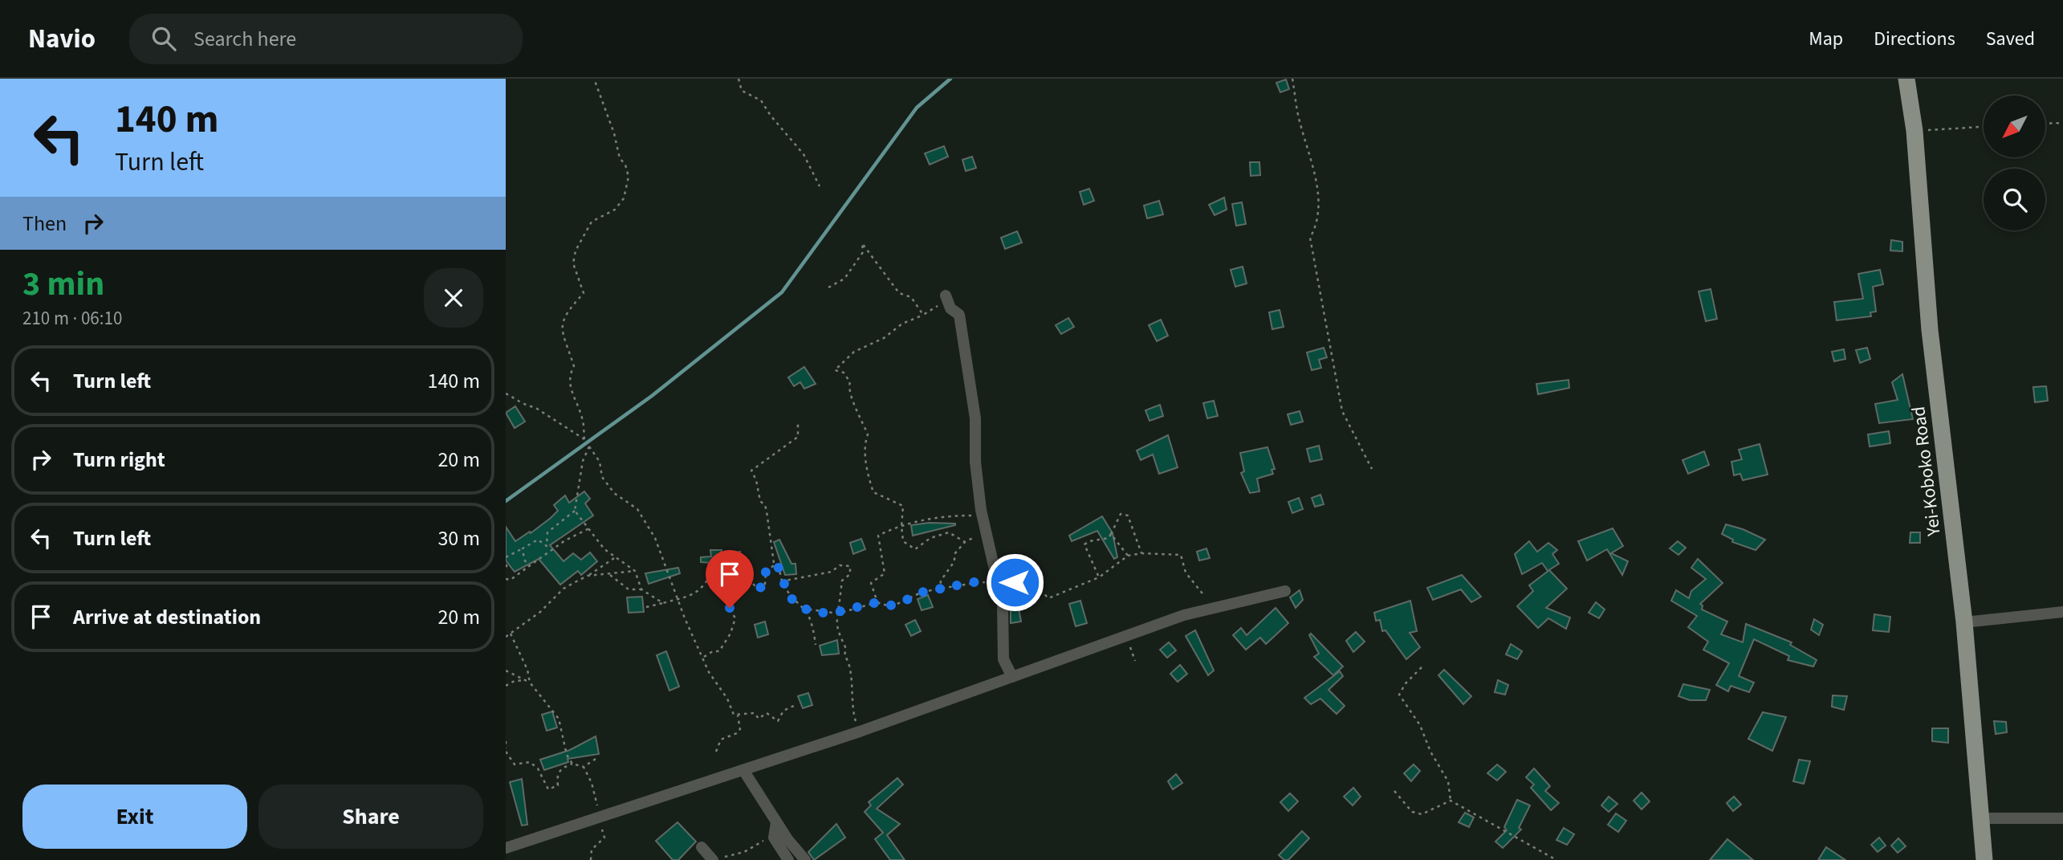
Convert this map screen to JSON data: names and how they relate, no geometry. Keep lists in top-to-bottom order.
{
  "streets": {
    "main road": ["Yei-Koboko Road"]
  },
  "north": "bottom left",
  "page": {
    "header": "Navio",
    "search": "Search here",
    "nav": ["Map", "Directions", "Saved"],
    "turn": ["140 m", "Turn left"],
    "then": "Then",
    "heading": ["3 min", "210 m · 06:10"],
    "list": [
      {
        "name": "Turn left",
        "value": "140 m"
      },
      {
        "name": "Turn right",
        "value": "20 m"
      },
      {
        "name": "Turn left",
        "value": "30 m"
      },
      {
        "name": "Arrive at destination",
        "value": "20 m"
      }
    ],
    "buttons": ["Exit", "Share"]
  }
}
